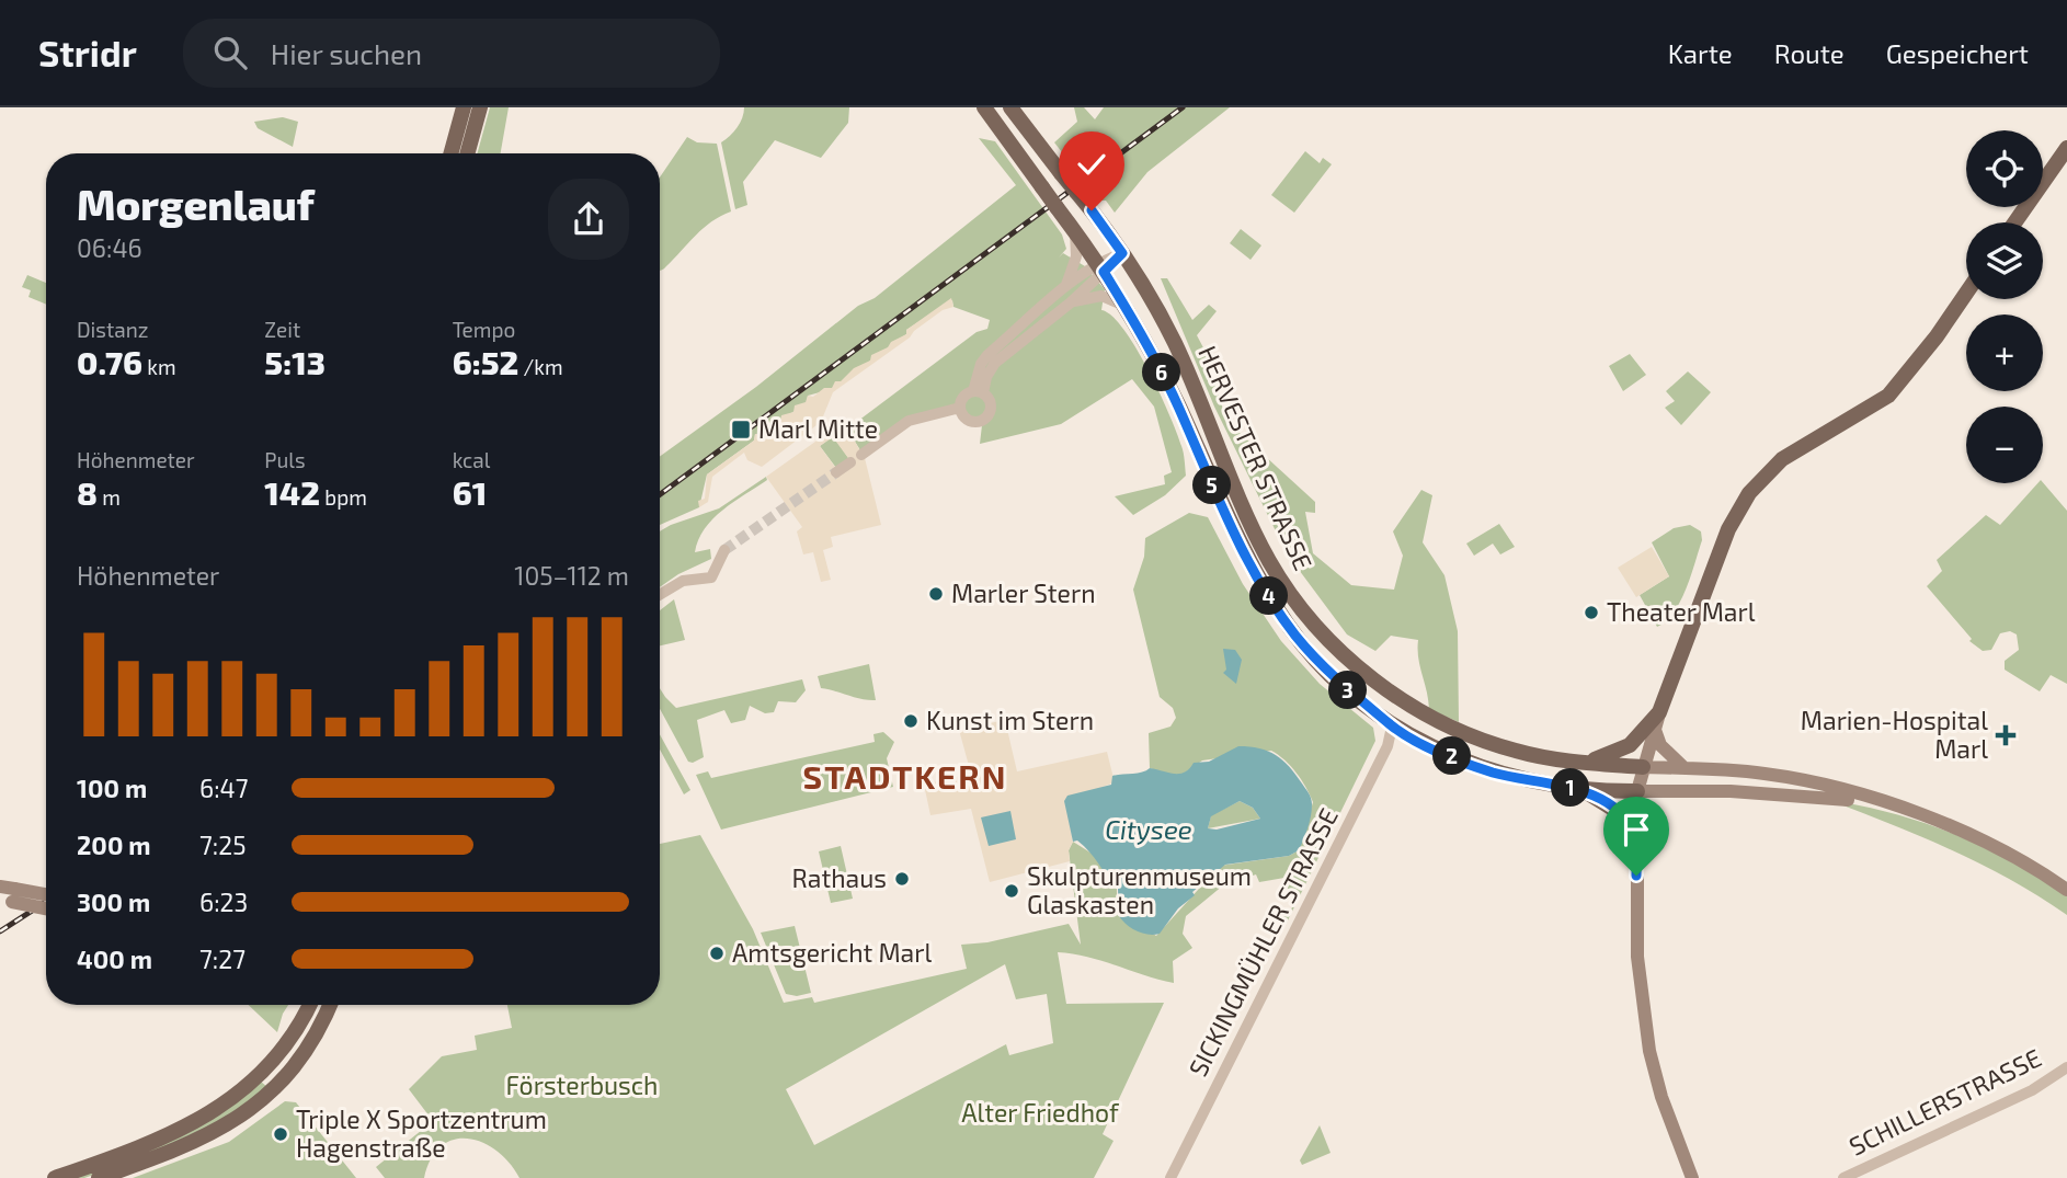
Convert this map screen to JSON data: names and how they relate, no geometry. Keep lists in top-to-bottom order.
{
  "streets": {
    "main road": ["HERVESTER STRASSE"],
    "street": ["SICKINGMÜHLER STRASSE", "SCHILLERSTRASSE"]
  },
  "crossings": [
    ["HERVESTER STRASSE", "SICKINGMÜHLER STRASSE"]
  ],
  "districts": ["STADTKERN"],
  "water": ["Citysee"],
  "parks": ["Försterbusch", "Alter Friedhof"],
  "places": {
    "transit": ["Marl Mitte"],
    "other": [
      "Marler Stern",
      "Theater Marl",
      "Kunst im Stern",
      "Rathaus",
      "Skulpturenmuseum Glaskasten",
      "Amtsgericht Marl",
      "Triple X Sportzentrum Hagenstraße"
    ],
    "health": ["Marien-Hospital Marl"]
  },
  "page": {
    "header": "Stridr",
    "search": "Hier suchen",
    "nav": ["Karte", "Route", "Gespeichert"],
    "map_buttons": ["+", "−"],
    "heading": ["Morgenlauf", "06:46"],
    "stats": [
      ["Distanz", "0.76 km"],
      ["Zeit", "5:13"],
      ["Tempo", "6:52 /km"],
      ["Höhenmeter", "8 m"],
      ["Puls", "142 bpm"],
      ["kcal", "61"]
    ],
    "pins": [
      "6",
      "5",
      "4",
      "3",
      "2",
      "1"
    ],
    "chart": ["Höhenmeter", "105–112 m"],
    "list": [
      {
        "name": "100 m",
        "note": "6:47"
      },
      {
        "name": "200 m",
        "note": "7:25"
      },
      {
        "name": "300 m",
        "note": "6:23"
      },
      {
        "name": "400 m",
        "note": "7:27"
      }
    ]
  }
}
